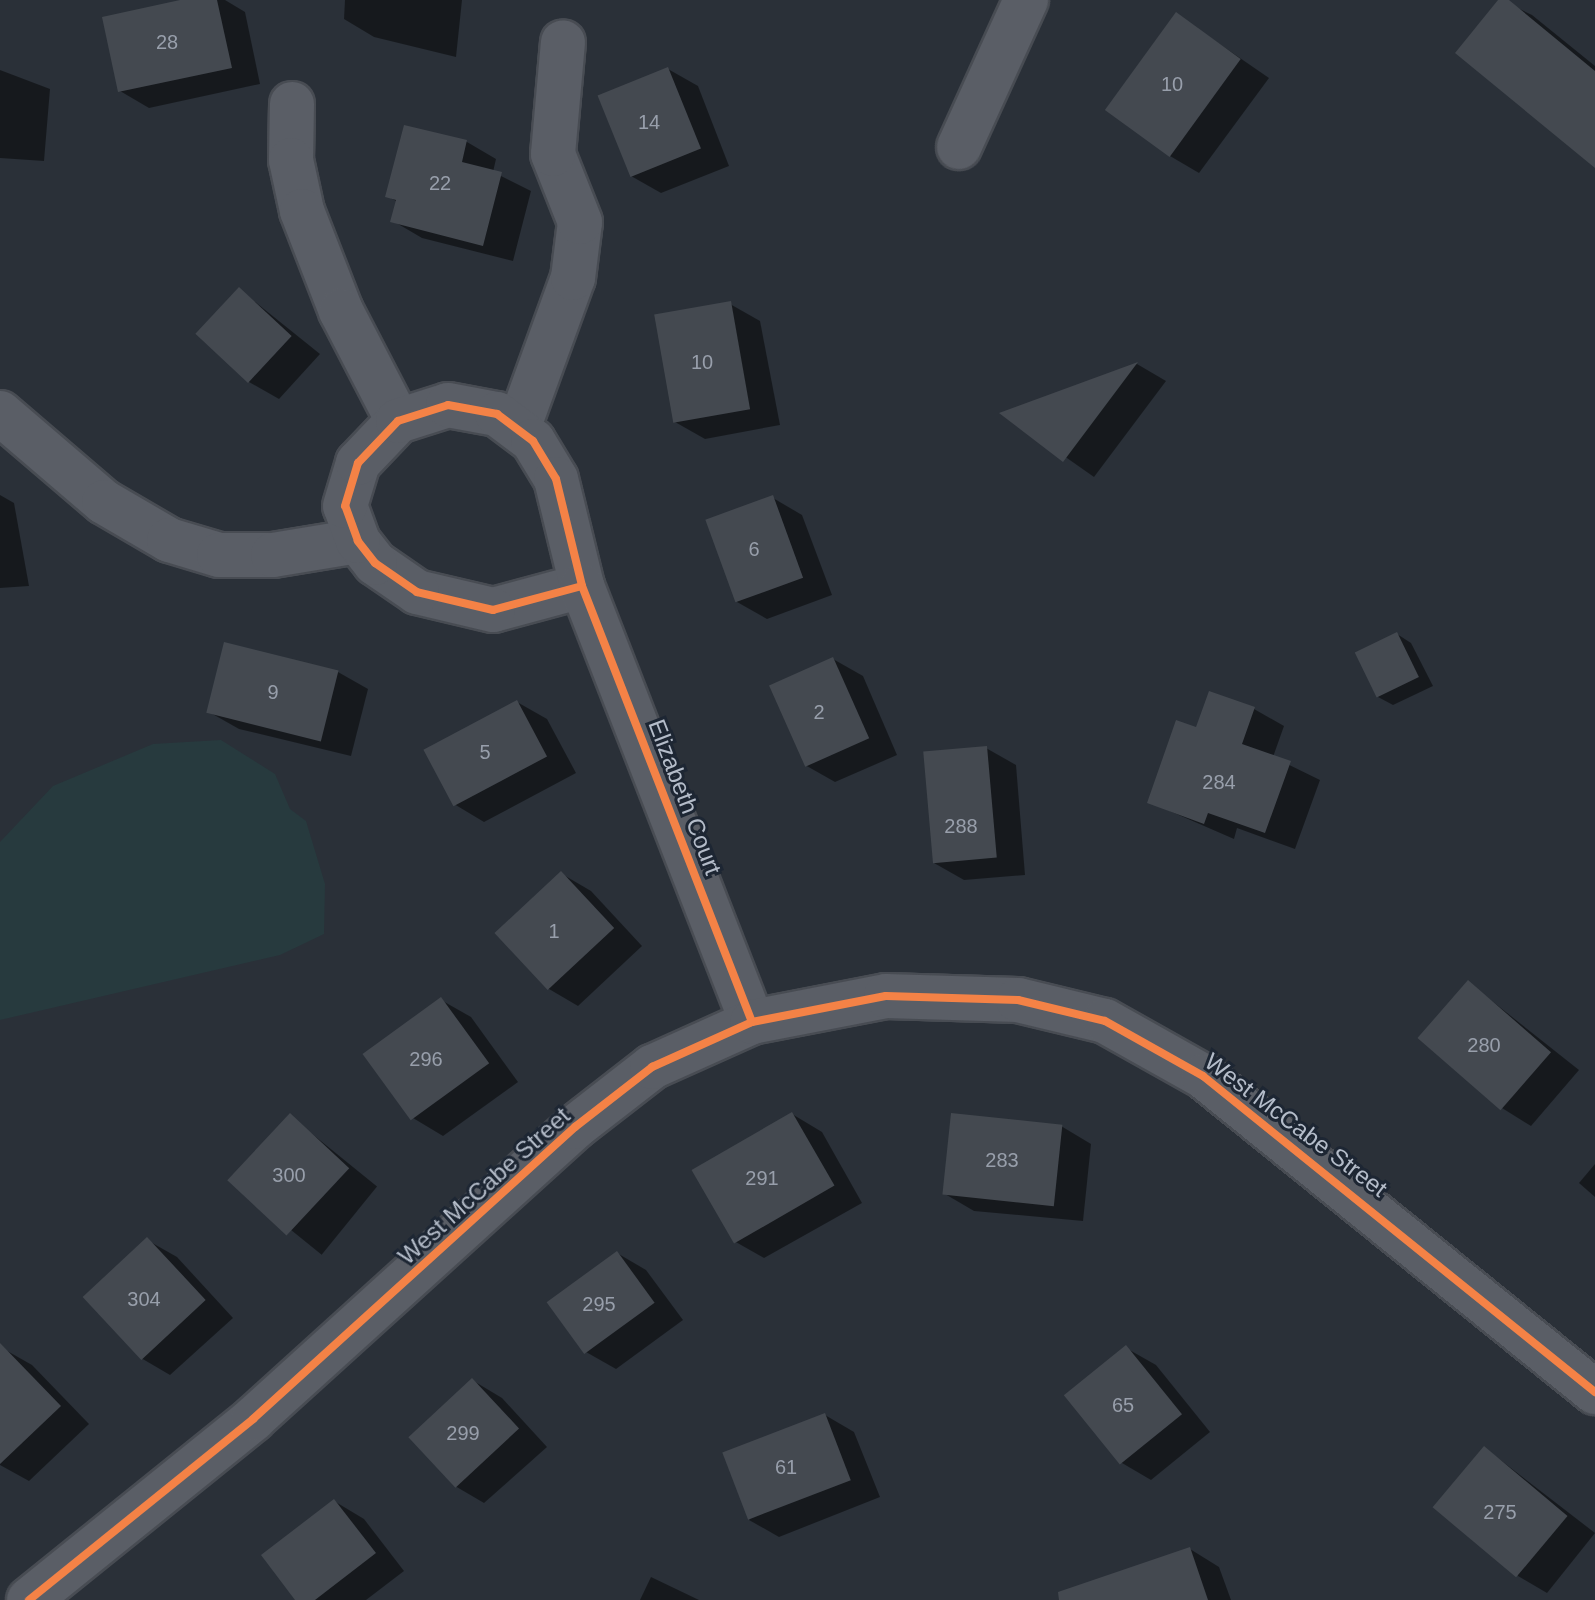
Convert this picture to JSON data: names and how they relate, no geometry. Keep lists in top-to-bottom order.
{
  "streets": {
    "street": ["Elizabeth Court", "West McCabe Street"]
  },
  "crossings": [
    ["Elizabeth Court", "West McCabe Street"]
  ],
  "house_numbers": [
    "28",
    "10",
    "14",
    "22",
    "10",
    "6",
    "9",
    "2",
    "5",
    "284",
    "288",
    "1",
    "280",
    "296",
    "283",
    "300",
    "291",
    "304",
    "295",
    "65",
    "299",
    "61",
    "275"
  ]
}
